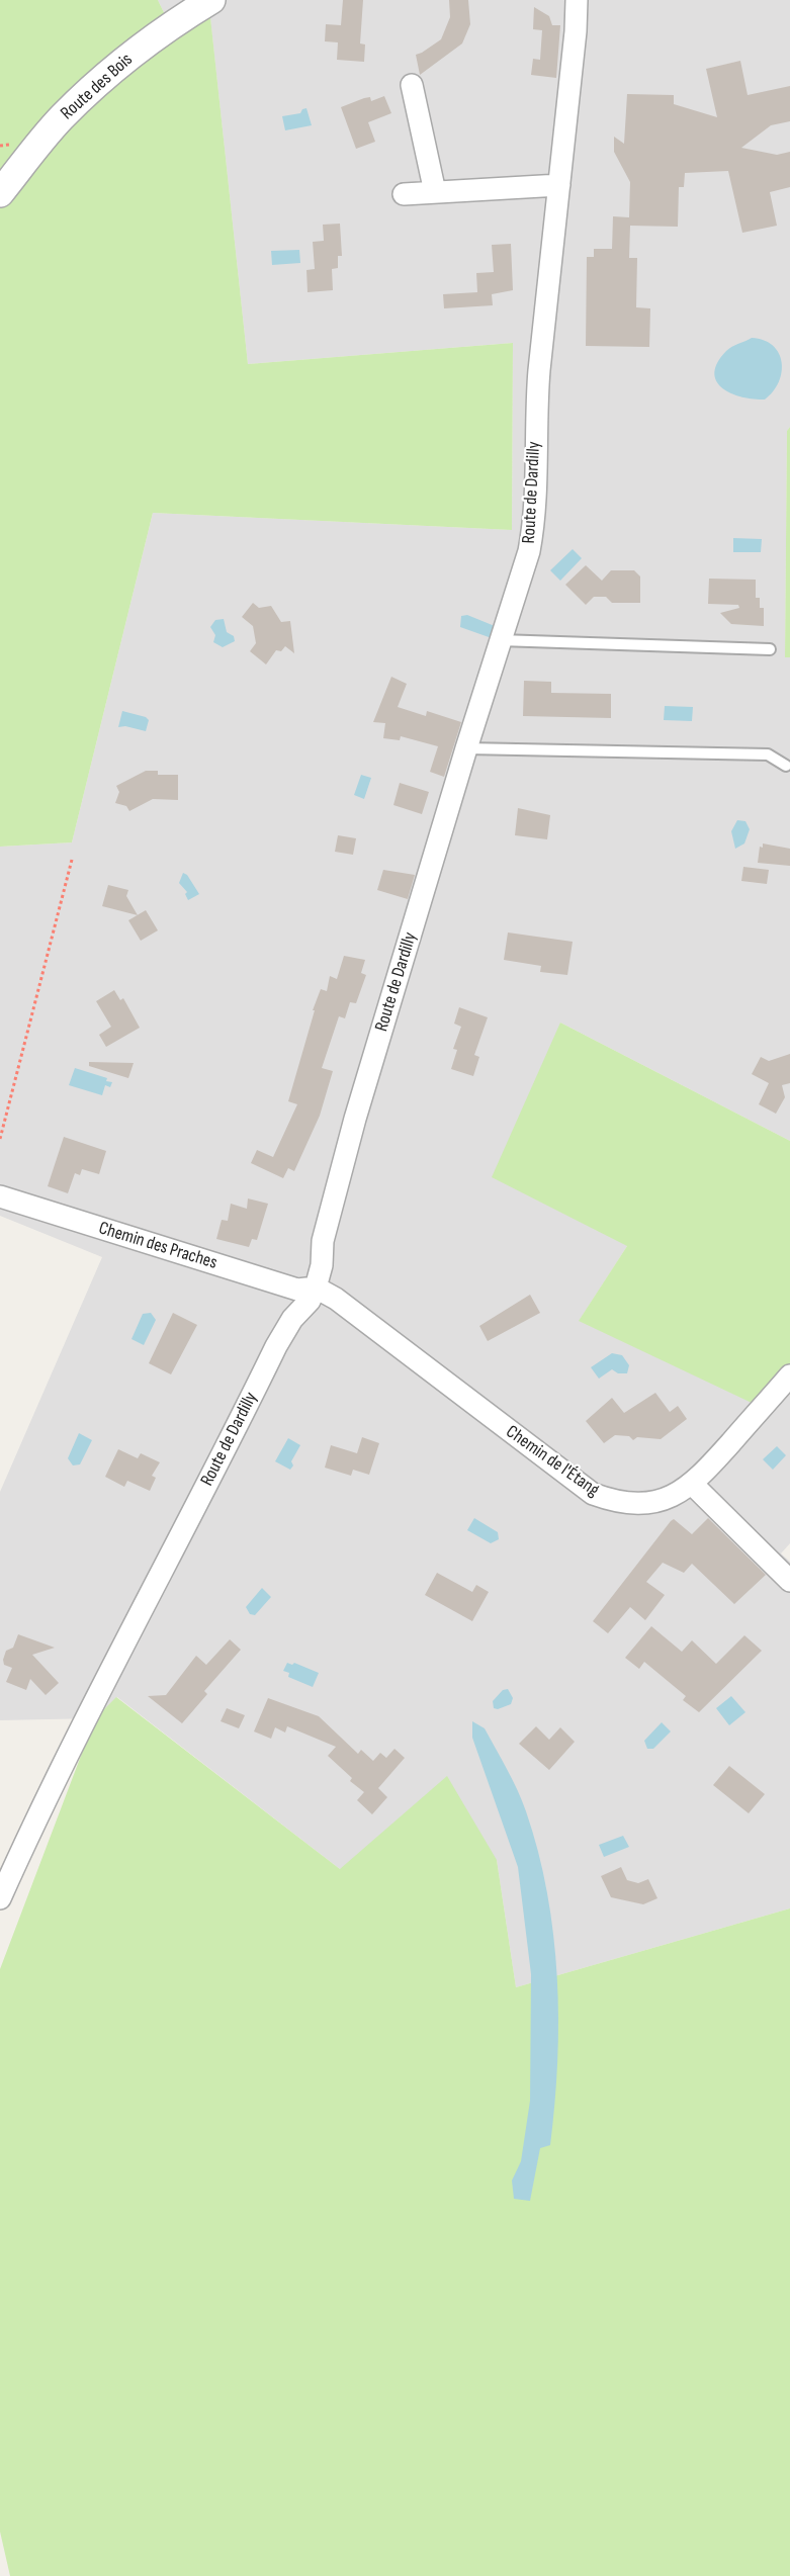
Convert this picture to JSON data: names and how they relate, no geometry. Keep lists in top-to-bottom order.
{
  "streets": {
    "street": [
      "Route des Bois",
      "Route de Dardilly",
      "Chemin des Praches",
      "Chemin de l'Étang"
    ]
  },
  "crossings": [
    ["Route de Dardilly", "Chemin des Praches"],
    ["Route de Dardilly", "Chemin de l'Étang"],
    ["Chemin des Praches", "Chemin de l'Étang"]
  ]
}
